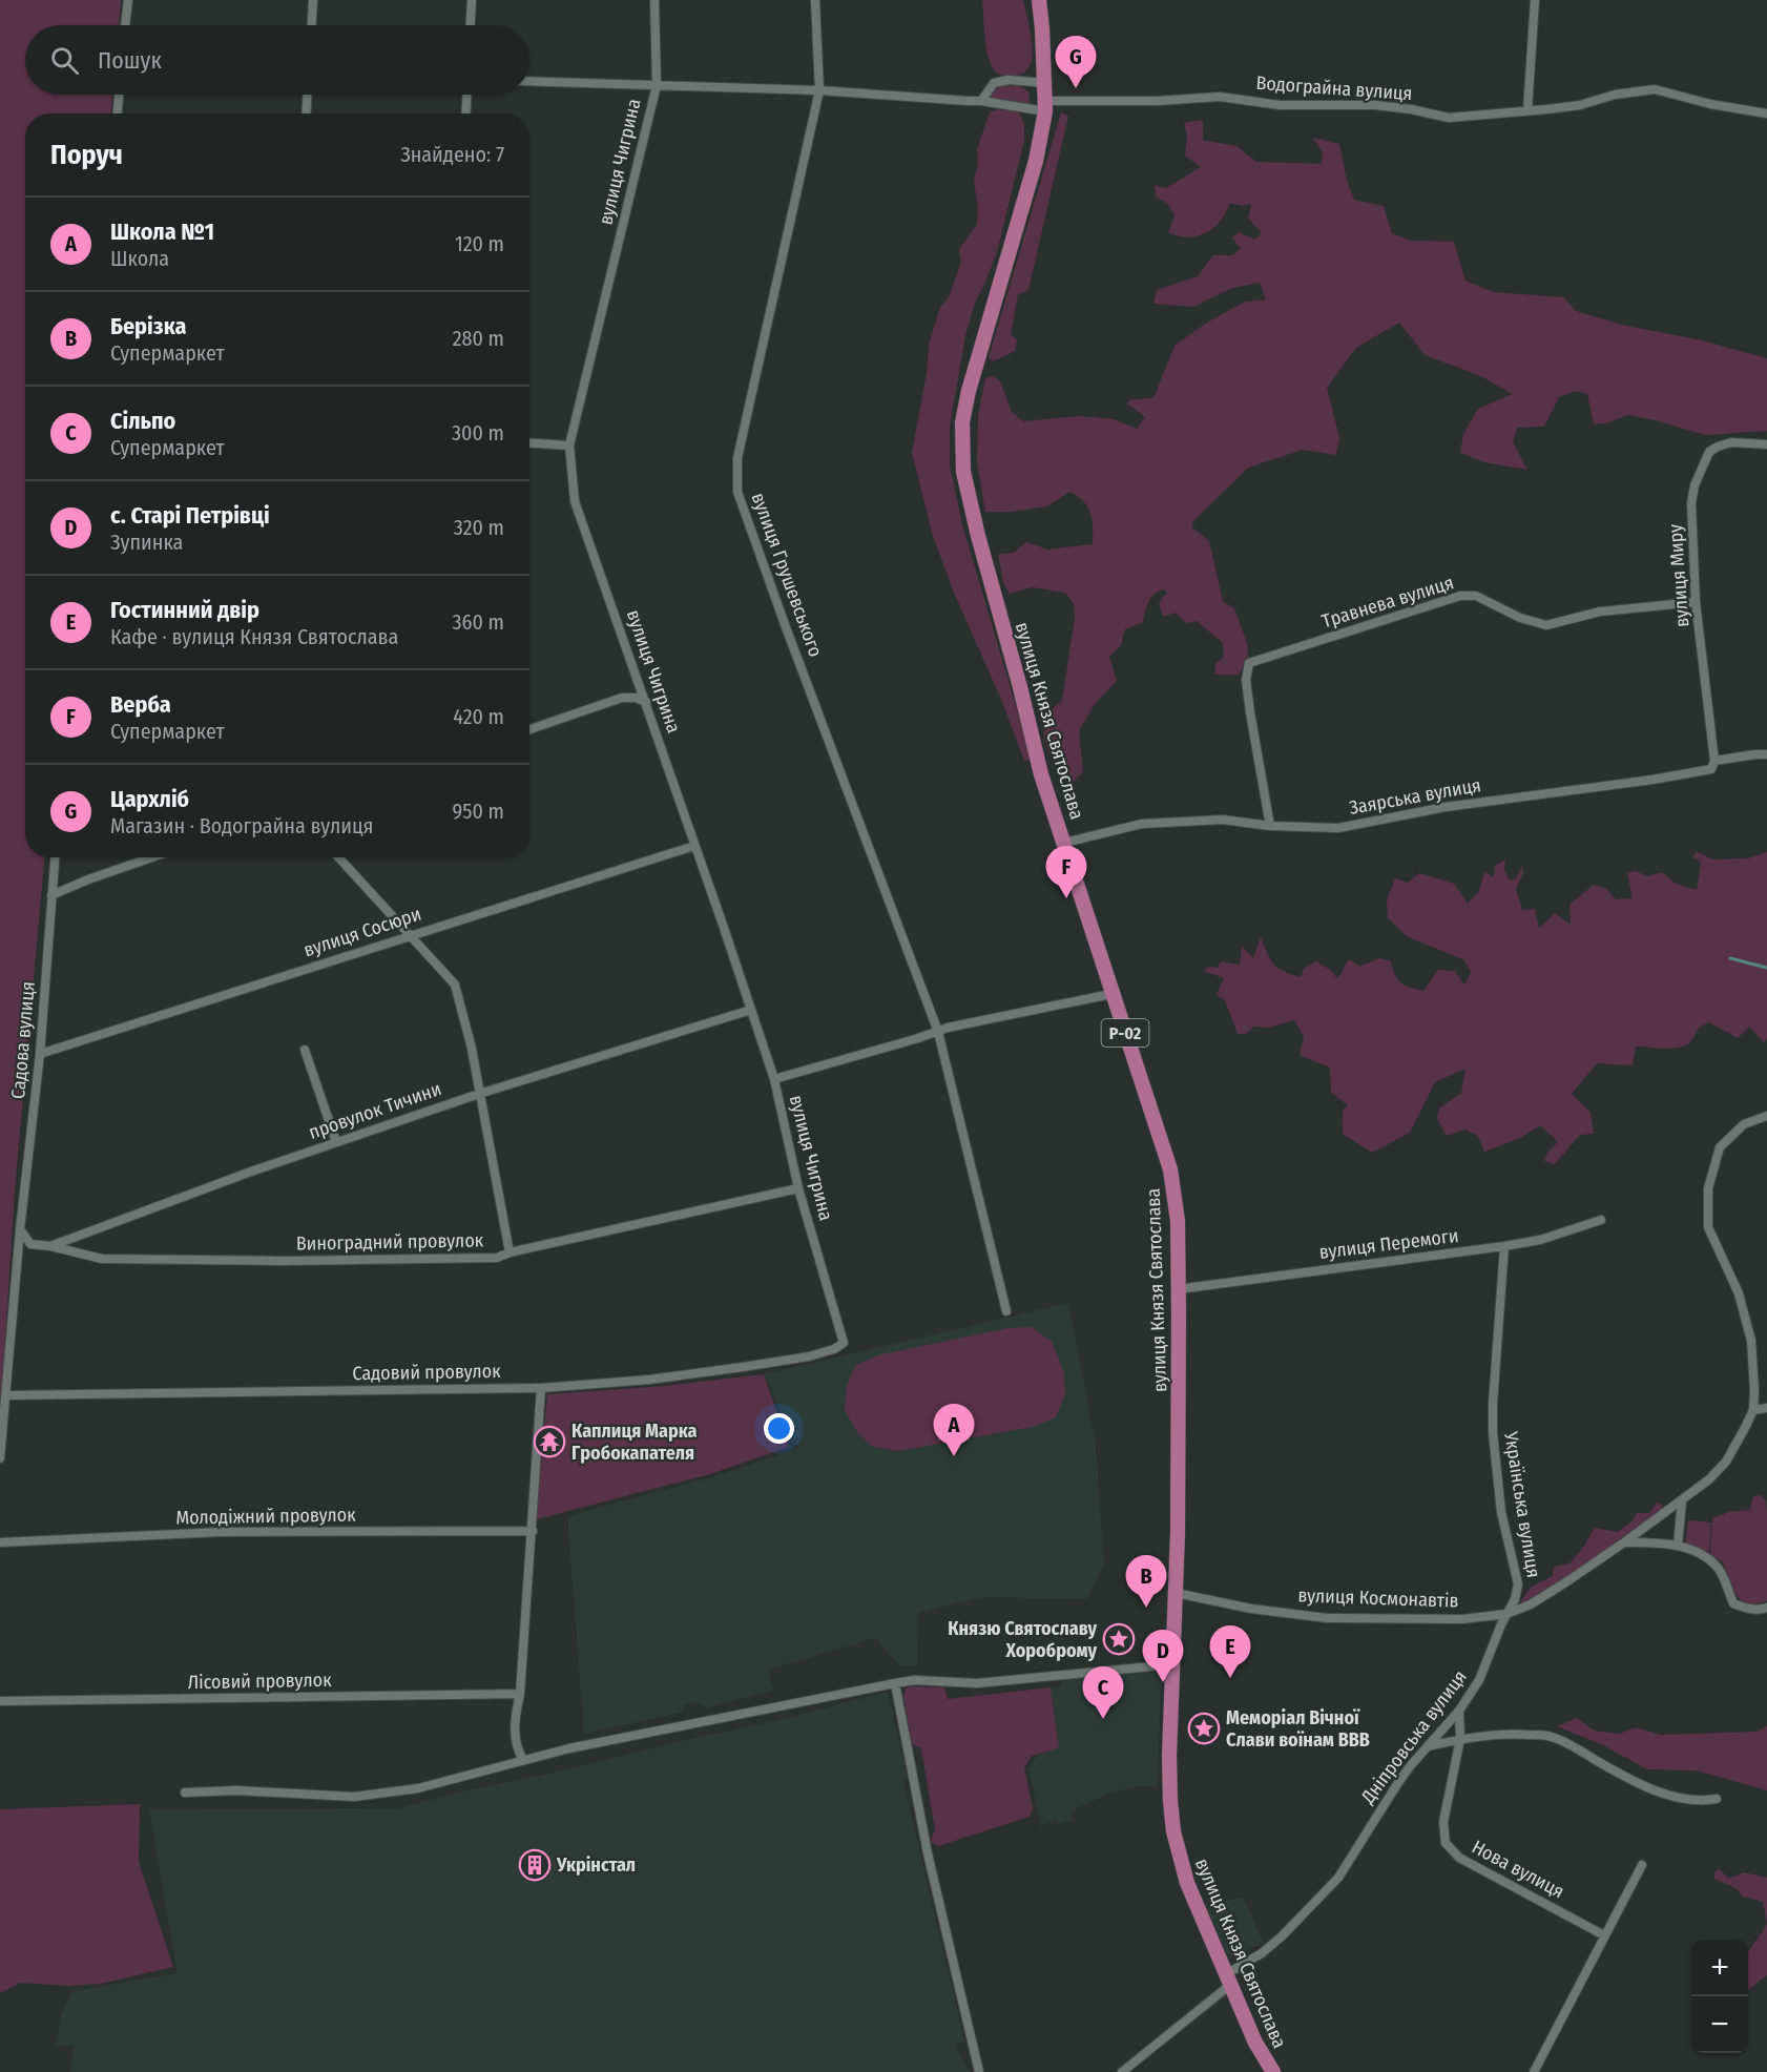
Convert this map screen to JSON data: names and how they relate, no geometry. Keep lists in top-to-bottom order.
{
  "streets": {
    "main road": ["вулиця Князя Святослава", "Р-02"],
    "street": [
      "Водограйна вулиця",
      "вулиця Чигрина",
      "вулиця Грушевського",
      "вулиця Миру",
      "Травнева вулиця",
      "Заярська вулиця",
      "вулиця Сосюри",
      "Садова вулиця",
      "провулок Тичини",
      "Виноградний провулок",
      "вулиця Перемоги",
      "Садовий провулок",
      "Українська вулиця",
      "Молодіжний провулок",
      "вулиця Космонавтів",
      "Лісовий провулок",
      "Дніпровська вулиця",
      "Нова вулиця"
    ]
  },
  "crossings": [
    ["Водограйна вулиця", "вулиця Чигрина"],
    ["Водограйна вулиця", "вулиця Грушевського"],
    ["Водограйна вулиця", "вулиця Князя Святослава"],
    ["вулиця Чигрина", "вулиця Сосюри"],
    ["вулиця Чигрина", "провулок Тичини"],
    ["вулиця Чигрина", "Виноградний провулок"],
    ["вулиця Чигрина", "Садовий провулок"],
    ["вулиця Миру", "Травнева вулиця"],
    ["вулиця Миру", "Заярська вулиця"],
    ["Травнева вулиця", "Заярська вулиця"],
    ["вулиця Князя Святослава", "Заярська вулиця"],
    ["вулиця Князя Святослава", "вулиця Перемоги"],
    ["вулиця Князя Святослава", "вулиця Космонавтів"],
    ["вулиця Князя Святослава", "Дніпровська вулиця"],
    ["вулиця Сосюри", "Садова вулиця"],
    ["Садова вулиця", "Садовий провулок"],
    ["провулок Тичини", "Виноградний провулок"],
    ["вулиця Перемоги", "Українська вулиця"],
    ["Українська вулиця", "вулиця Космонавтів"],
    ["Українська вулиця", "Дніпровська вулиця"],
    ["вулиця Космонавтів", "Дніпровська вулиця"],
    ["Дніпровська вулиця", "Нова вулиця"]
  ],
  "places": {
    "temple": ["Каплиця Марка Гробокапателя"],
    "place": ["Князю Святославу Хороброму", "Меморіал Вічної Слави воїнам ВВВ"],
    "building": ["Укрінстал"]
  },
  "page": {
    "search": "Пошук",
    "pins": [
      "G",
      "F",
      "A",
      "B",
      "E",
      "D",
      "C"
    ],
    "heading": ["Поруч", "Знайдено: 7"],
    "list": [
      {
        "mark": "A",
        "name": "Школа №1",
        "note": "Школа",
        "value": "120 m"
      },
      {
        "mark": "B",
        "name": "Берізка",
        "note": "Супермаркет",
        "value": "280 m"
      },
      {
        "mark": "C",
        "name": "Сільпо",
        "note": "Супермаркет",
        "value": "300 m"
      },
      {
        "mark": "D",
        "name": "с. Старі Петрівці",
        "note": "Зупинка",
        "value": "320 m"
      },
      {
        "mark": "E",
        "name": "Гостинний двір",
        "note": "Кафе · вулиця Князя Святослава",
        "value": "360 m"
      },
      {
        "mark": "F",
        "name": "Верба",
        "note": "Супермаркет",
        "value": "420 m"
      },
      {
        "mark": "G",
        "name": "Цархліб",
        "note": "Магазин · Водограйна вулиця",
        "value": "950 m"
      }
    ],
    "map_buttons": ["+", "−"]
  }
}
